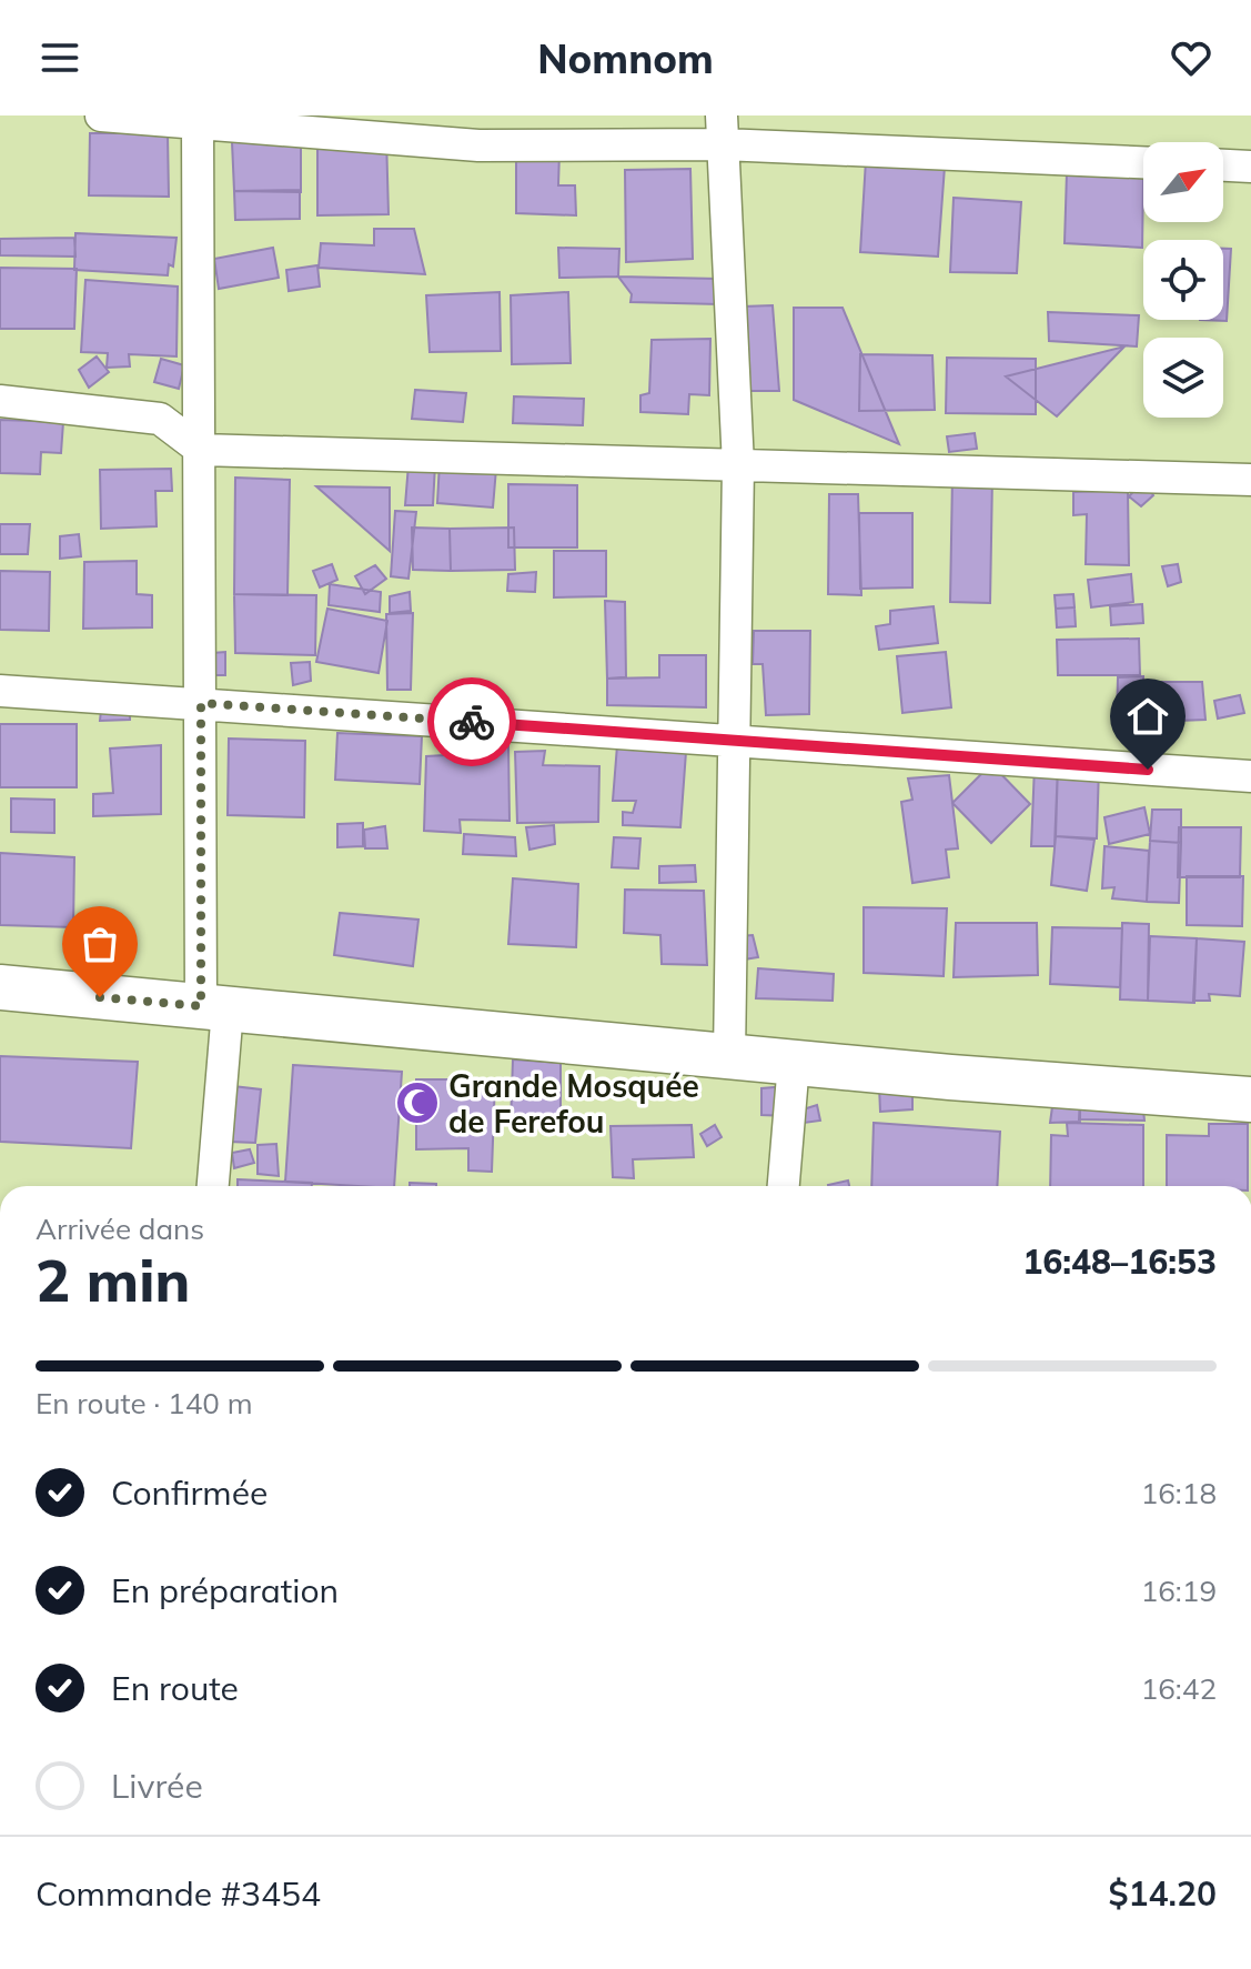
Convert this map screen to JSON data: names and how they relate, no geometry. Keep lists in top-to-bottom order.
{
  "places": {
    "mosque": ["Grande Mosquée de Ferefou"]
  },
  "north": "top right",
  "page": {
    "header": "Nomnom",
    "heading": ["2 min", "Arrivée dans", "16:48–16:53"],
    "panel": ["Commande #3454", "$14.20"],
    "bar": "En route · 140 m",
    "list": [
      ["Confirmée", "16:18"],
      ["En préparation", "16:19"],
      ["En route", "16:42"],
      "Livrée"
    ]
  }
}
